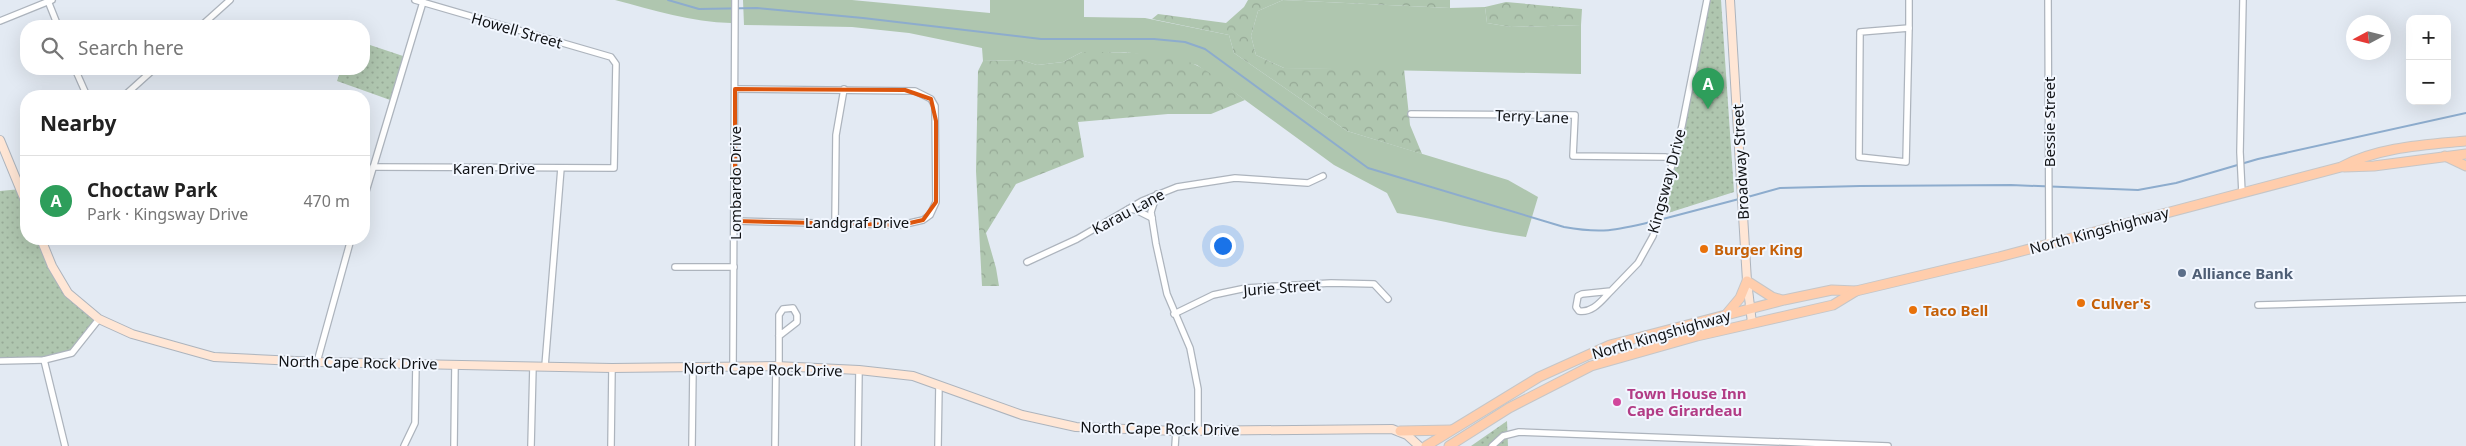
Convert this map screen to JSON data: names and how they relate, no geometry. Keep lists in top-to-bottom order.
{
  "streets": {
    "main road": ["North Kingshighway"],
    "street": [
      "Howell Street",
      "Terry Lane",
      "Bessie Street",
      "Broadway Street",
      "Karen Drive",
      "Kingsway Drive",
      "Lombardo Drive",
      "Karau Lane",
      "Landgraf Drive",
      "Jurie Street",
      "North Cape Rock Drive"
    ]
  },
  "crossings": [
    ["Howell Street", "Karen Drive"],
    ["Terry Lane", "Kingsway Drive"],
    ["Bessie Street", "North Kingshighway"],
    ["Broadway Street", "North Kingshighway"],
    ["Lombardo Drive", "Landgraf Drive"],
    ["Lombardo Drive", "North Cape Rock Drive"]
  ],
  "places": [
    "Burger King",
    "Alliance Bank",
    "Culver's",
    "Taco Bell",
    "Town House Inn Cape Girardeau"
  ],
  "north": "left",
  "page": {
    "map_buttons": ["+", "−"],
    "search": "Search here",
    "pins": "A",
    "heading": "Nearby",
    "list": [
      {
        "mark": "A",
        "name": "Choctaw Park",
        "note": "Park · Kingsway Drive",
        "value": "470 m"
      }
    ]
  }
}
